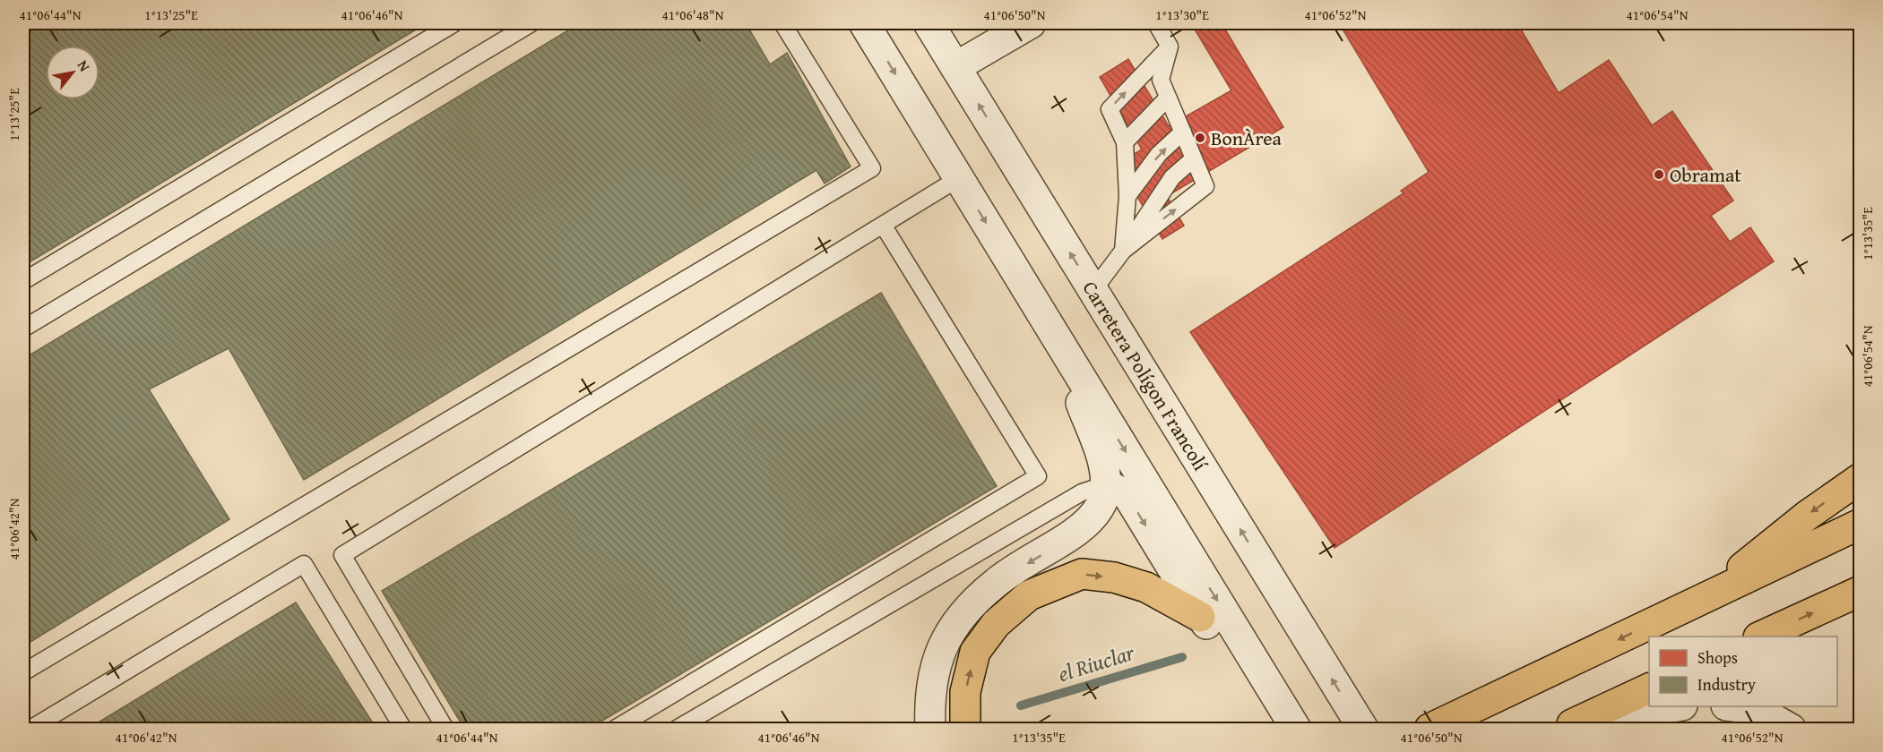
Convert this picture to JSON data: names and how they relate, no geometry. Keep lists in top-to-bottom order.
{
  "streets": {
    "street": ["Carretera Polígon Francolí"]
  },
  "water": ["el Riuclar"],
  "places": ["BonÀrea", "Obramat"],
  "legend": ["Shops", "Industry"],
  "north": "top right",
  "coordinates": [
    "41°06'44\"N",
    "1°13'25\"E",
    "41°06'46\"N",
    "41°06'48\"N",
    "41°06'50\"N",
    "1°13'30\"E",
    "41°06'52\"N",
    "41°06'54\"N",
    "1°13'35\"E",
    "41°06'42\"N"
  ]
}
